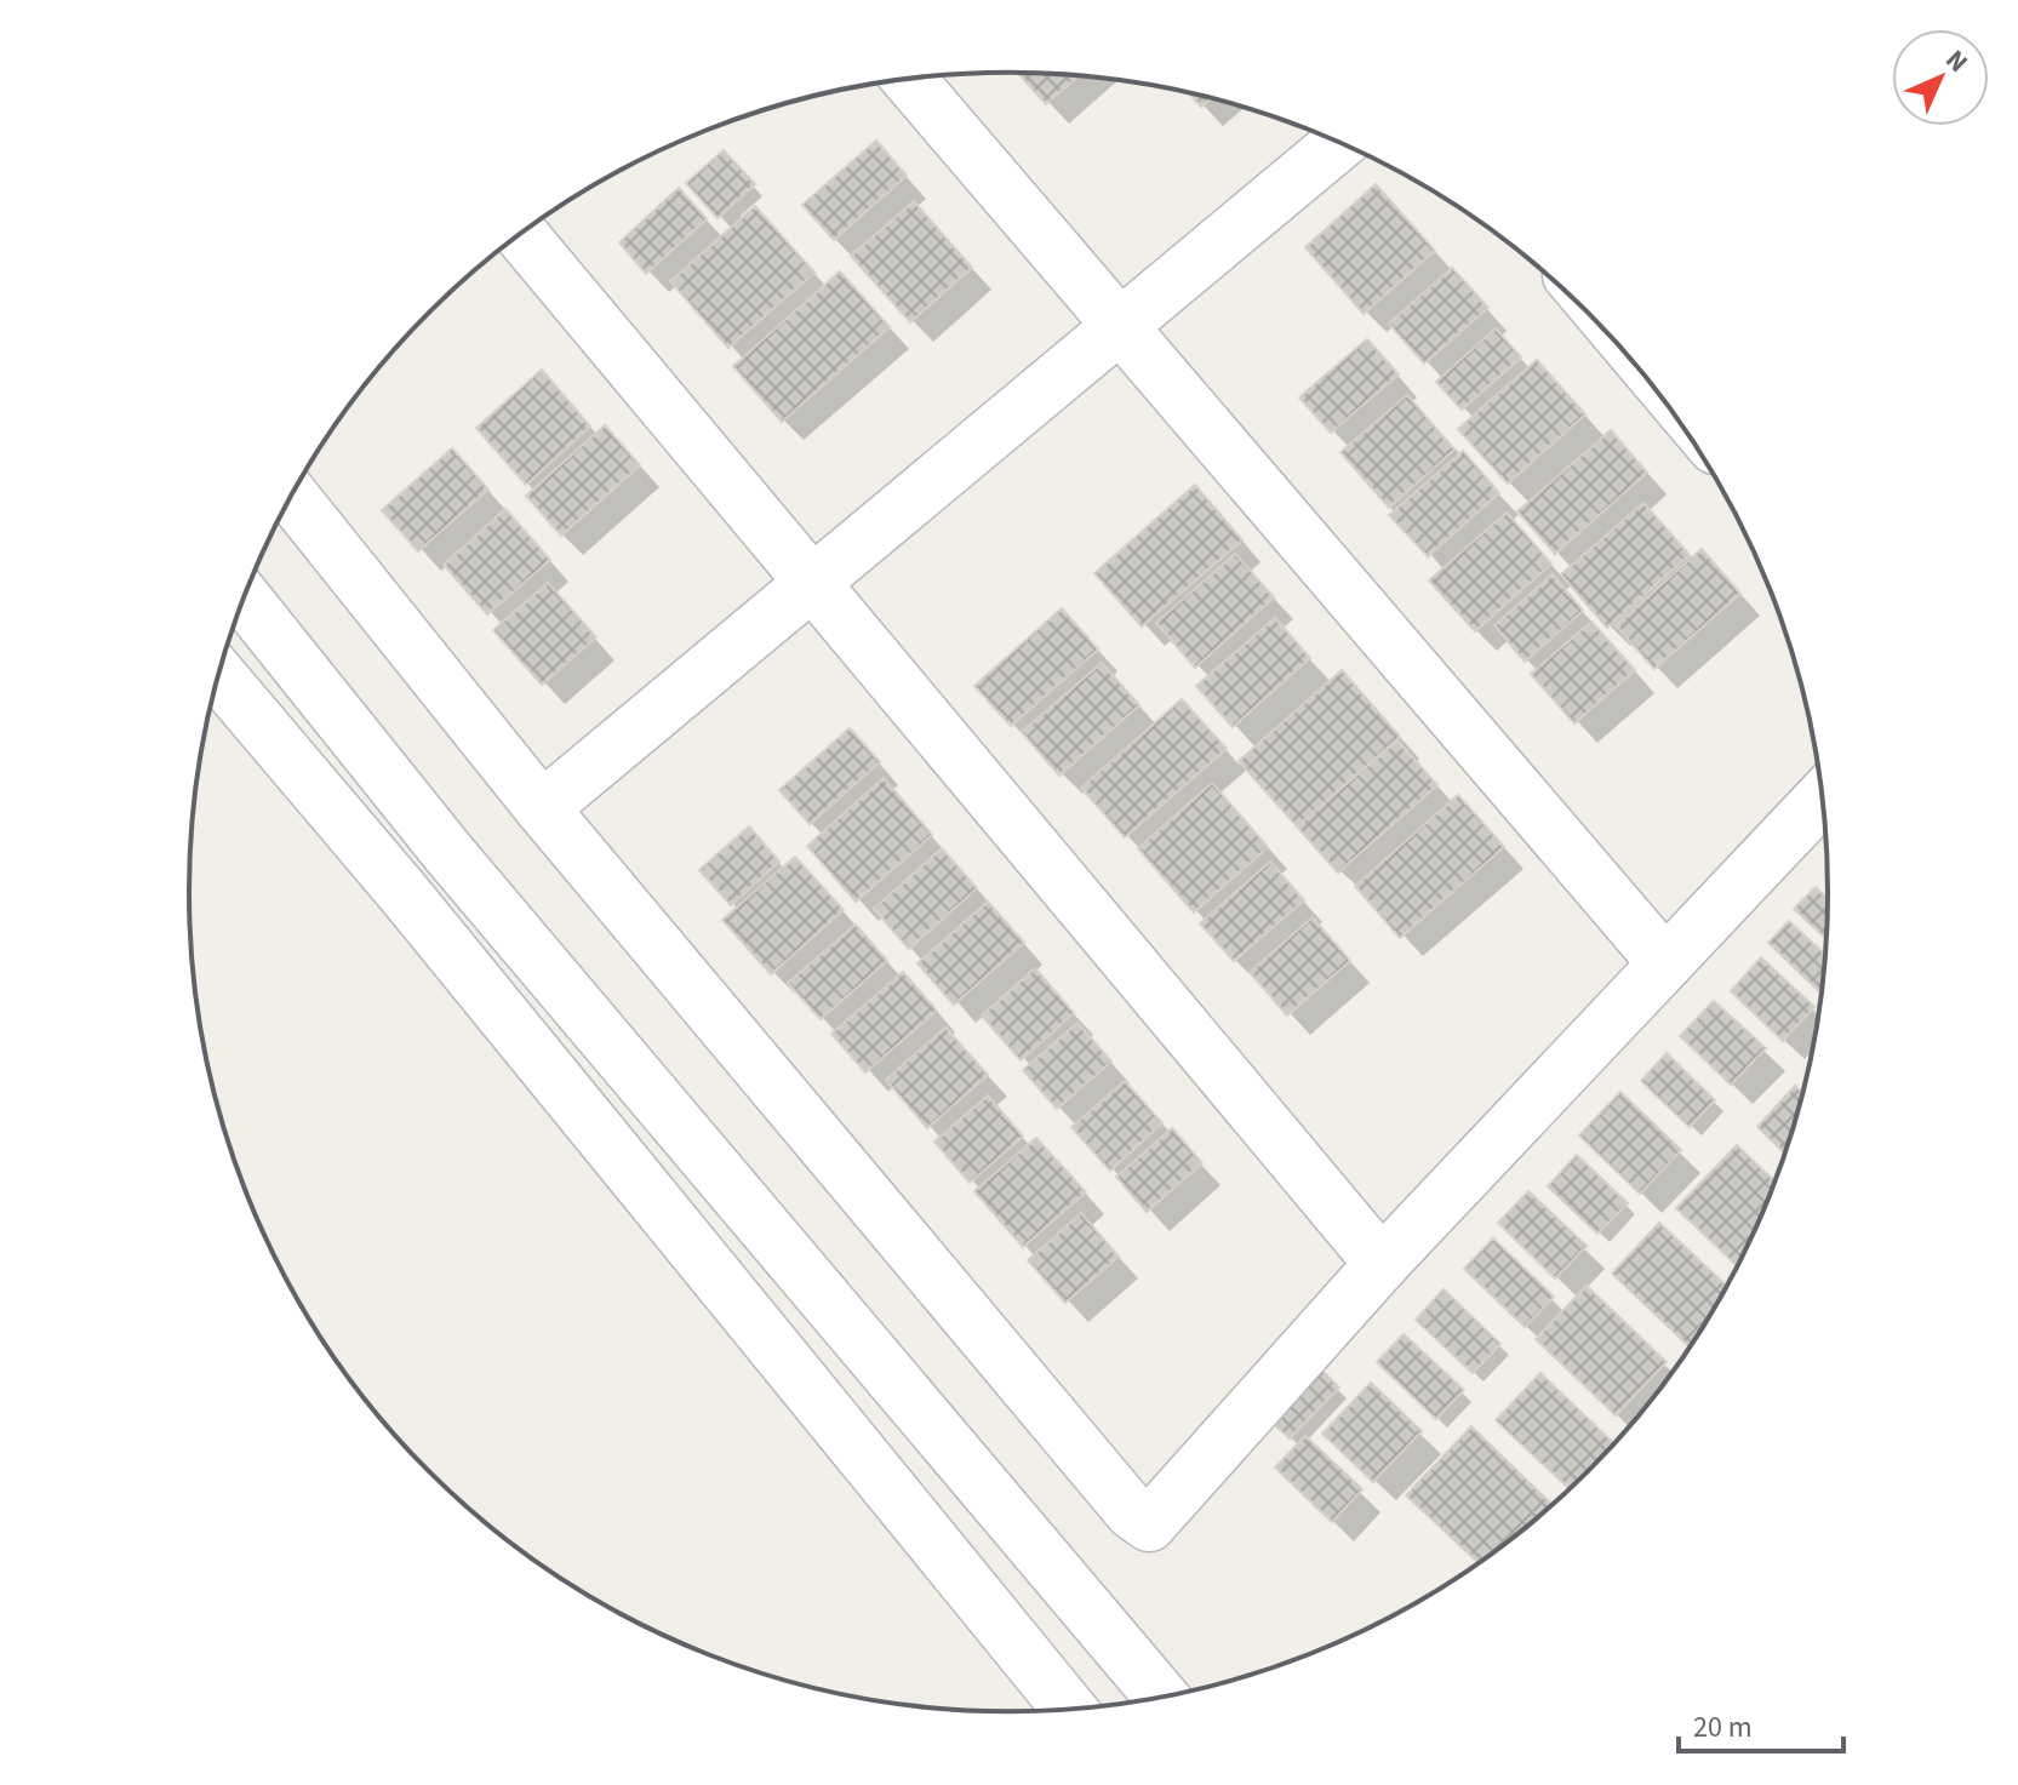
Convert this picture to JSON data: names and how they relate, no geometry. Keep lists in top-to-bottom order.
{
  "scale_bar": "20 m",
  "north": "top right"
}
